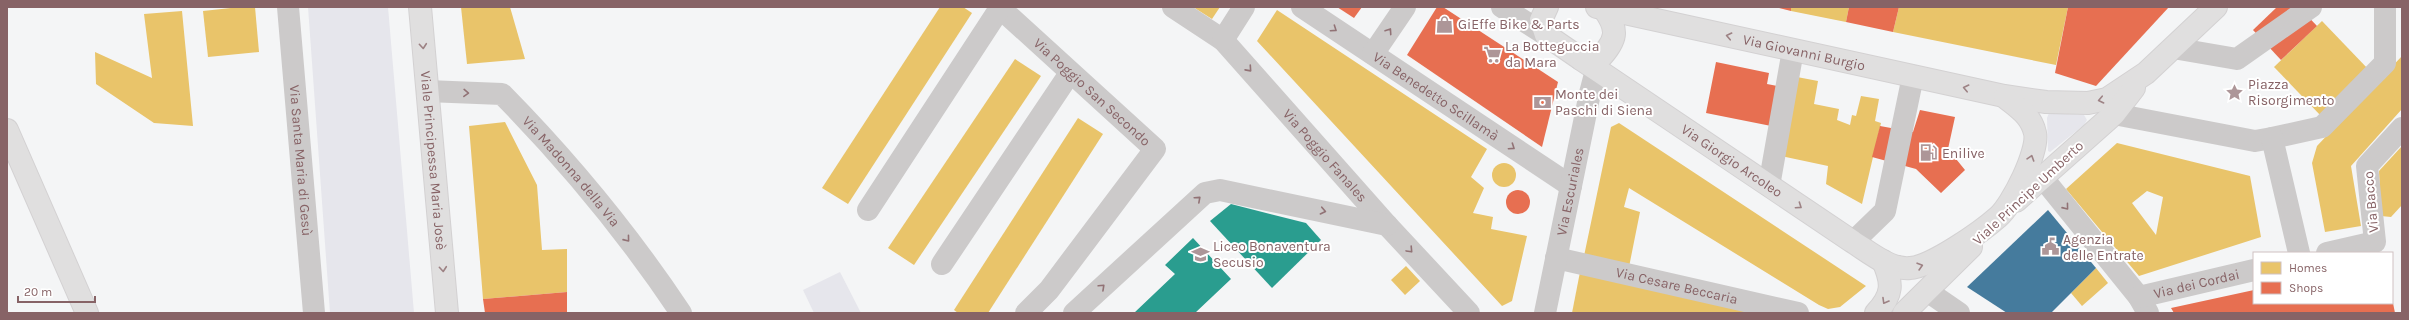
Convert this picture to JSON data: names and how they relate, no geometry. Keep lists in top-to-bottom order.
{
  "streets": {
    "main road": [
      "Via Giovanni Burgio",
      "Viale Principessa Maria Josè",
      "Via Giorgio Arcoleo",
      "Viale Principe Umberto"
    ],
    "street": [
      "Via Poggio San Secondo",
      "Via Benedetto Scillamà",
      "Via Poggio Fanales",
      "Via Santa Maria di Gesù",
      "Via Madonna della Via",
      "Via Escuriales",
      "Via Bacco",
      "Via dei Cordai",
      "Via Cesare Beccaria"
    ]
  },
  "crossings": [
    ["Via Giovanni Burgio", "Viale Principe Umberto"],
    ["Via Benedetto Scillamà", "Via Escuriales"],
    ["Viale Principessa Maria Josè", "Via Madonna della Via"],
    ["Via Giorgio Arcoleo", "Via Escuriales"],
    ["Via Giorgio Arcoleo", "Viale Principe Umberto"],
    ["Via Escuriales", "Via Cesare Beccaria"]
  ],
  "one_way": [
    "Via Giovanni Burgio",
    "Via Benedetto Scillamà",
    "Via Poggio Fanales",
    "Viale Principessa Maria Josè",
    "Via Giorgio Arcoleo",
    "Via Madonna della Via"
  ],
  "places": {
    "shop": ["GiEffe Bike & Parts"],
    "supermarket": ["La Botteguccia da Mara"],
    "place": ["Piazza Risorgimento"],
    "bank": ["Monte dei Paschi di Siena"],
    "fuel station": ["Enilive"],
    "public building": ["Agenzia delle Entrate"],
    "school or university": ["Liceo Bonaventura Secusio"]
  },
  "legend": ["Homes", "Shops"],
  "scale_bar": "20 m"
}
